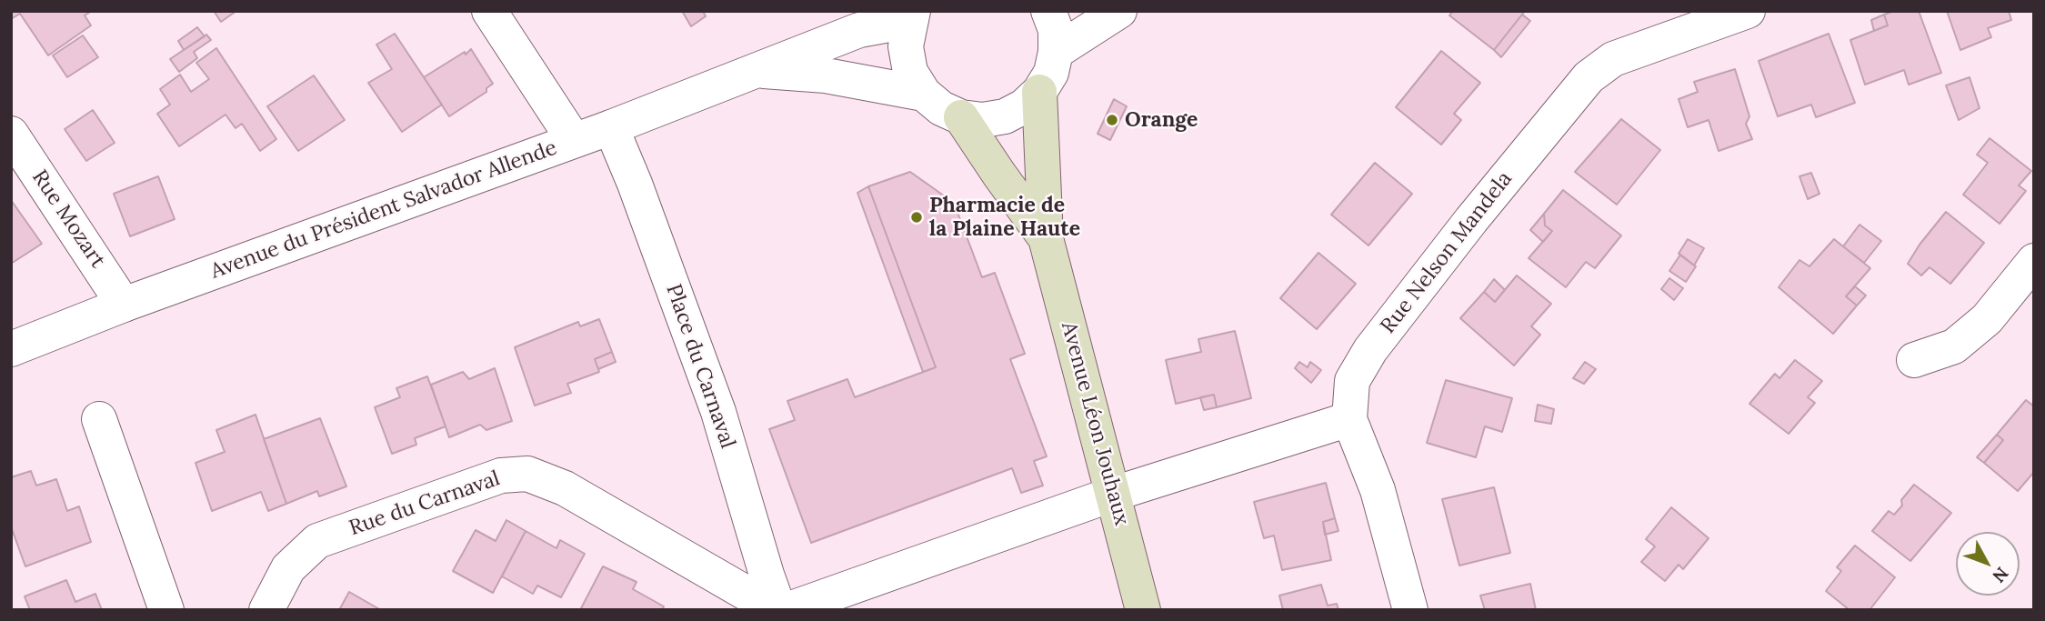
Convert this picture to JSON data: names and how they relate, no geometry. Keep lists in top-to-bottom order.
{
  "streets": {
    "main road": ["Avenue Léon Jouhaux"],
    "street": [
      "Avenue du Président Salvador Allende",
      "Rue Mozart",
      "Rue Nelson Mandela",
      "Place du Carnaval",
      "Rue du Carnaval"
    ]
  },
  "crossings": [
    ["Avenue du Président Salvador Allende", "Rue Mozart"],
    ["Avenue du Président Salvador Allende", "Place du Carnaval"],
    ["Place du Carnaval", "Rue du Carnaval"]
  ],
  "places": ["Orange", "Pharmacie de la Plaine Haute"],
  "north": "bottom right"
}
